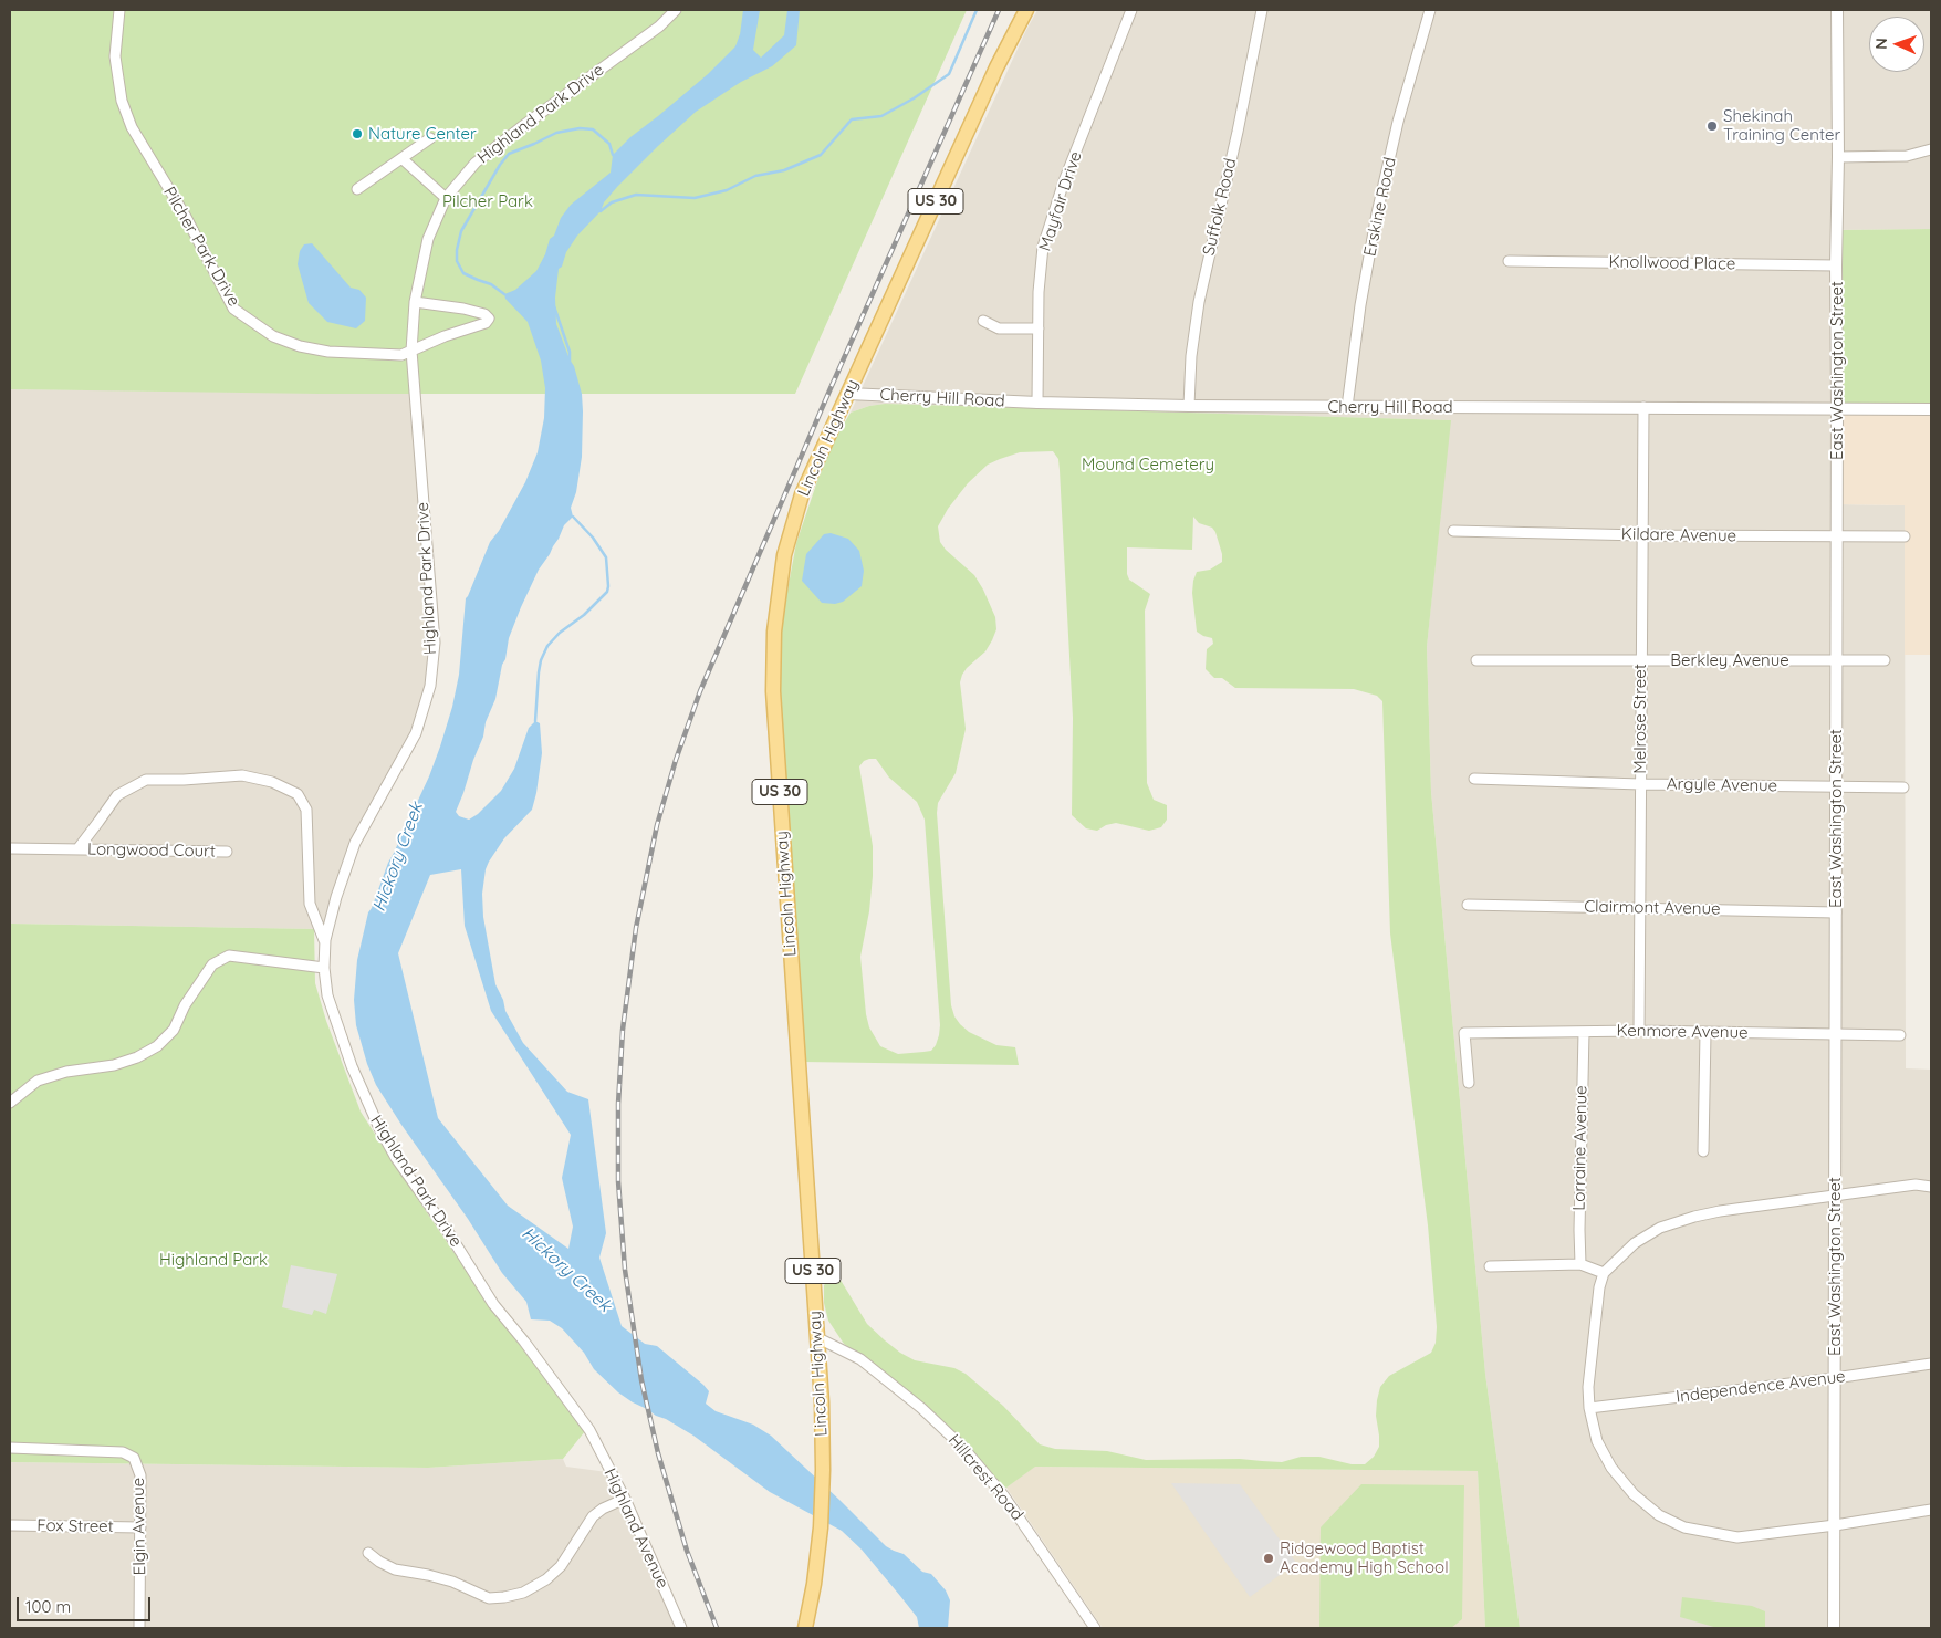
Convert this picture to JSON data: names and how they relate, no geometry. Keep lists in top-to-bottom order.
{
  "streets": {
    "main road": ["US 30", "Lincoln Highway"],
    "street": [
      "Highland Park Drive",
      "Mayfair Drive",
      "Suffolk Road",
      "Erskine Road",
      "Pilcher Park Drive",
      "Knollwood Place",
      "East Washington Street",
      "Cherry Hill Road",
      "Kildare Avenue",
      "Berkley Avenue",
      "Melrose Street",
      "Argyle Avenue",
      "Longwood Court",
      "Clairmont Avenue",
      "Kenmore Avenue",
      "Lorraine Avenue",
      "Independence Avenue",
      "Hillcrest Road",
      "Fox Street",
      "Elgin Avenue",
      "Highland Avenue"
    ]
  },
  "crossings": [
    ["Highland Park Drive", "Pilcher Park Drive"],
    ["Highland Park Drive", "Highland Avenue"],
    ["Mayfair Drive", "Cherry Hill Road"],
    ["Suffolk Road", "Cherry Hill Road"],
    ["Erskine Road", "Cherry Hill Road"],
    ["Knollwood Place", "East Washington Street"],
    ["East Washington Street", "Cherry Hill Road"],
    ["East Washington Street", "Kildare Avenue"],
    ["East Washington Street", "Berkley Avenue"],
    ["East Washington Street", "Argyle Avenue"],
    ["East Washington Street", "Clairmont Avenue"],
    ["East Washington Street", "Kenmore Avenue"],
    ["East Washington Street", "Independence Avenue"],
    ["Cherry Hill Road", "Lincoln Highway"],
    ["Cherry Hill Road", "Melrose Street"],
    ["Lincoln Highway", "Hillcrest Road"],
    ["Kildare Avenue", "Melrose Street"],
    ["Berkley Avenue", "Melrose Street"],
    ["Melrose Street", "Argyle Avenue"],
    ["Melrose Street", "Clairmont Avenue"],
    ["Melrose Street", "Kenmore Avenue"],
    ["Kenmore Avenue", "Lorraine Avenue"],
    ["Fox Street", "Elgin Avenue"]
  ],
  "water": ["Hickory Creek"],
  "parks": ["Pilcher Park", "Mound Cemetery", "Highland Park"],
  "places": ["Shekinah Training Center", "Nature Center", "Ridgewood Baptist Academy High School"],
  "scale_bar": "100 m",
  "north": "left"
}
